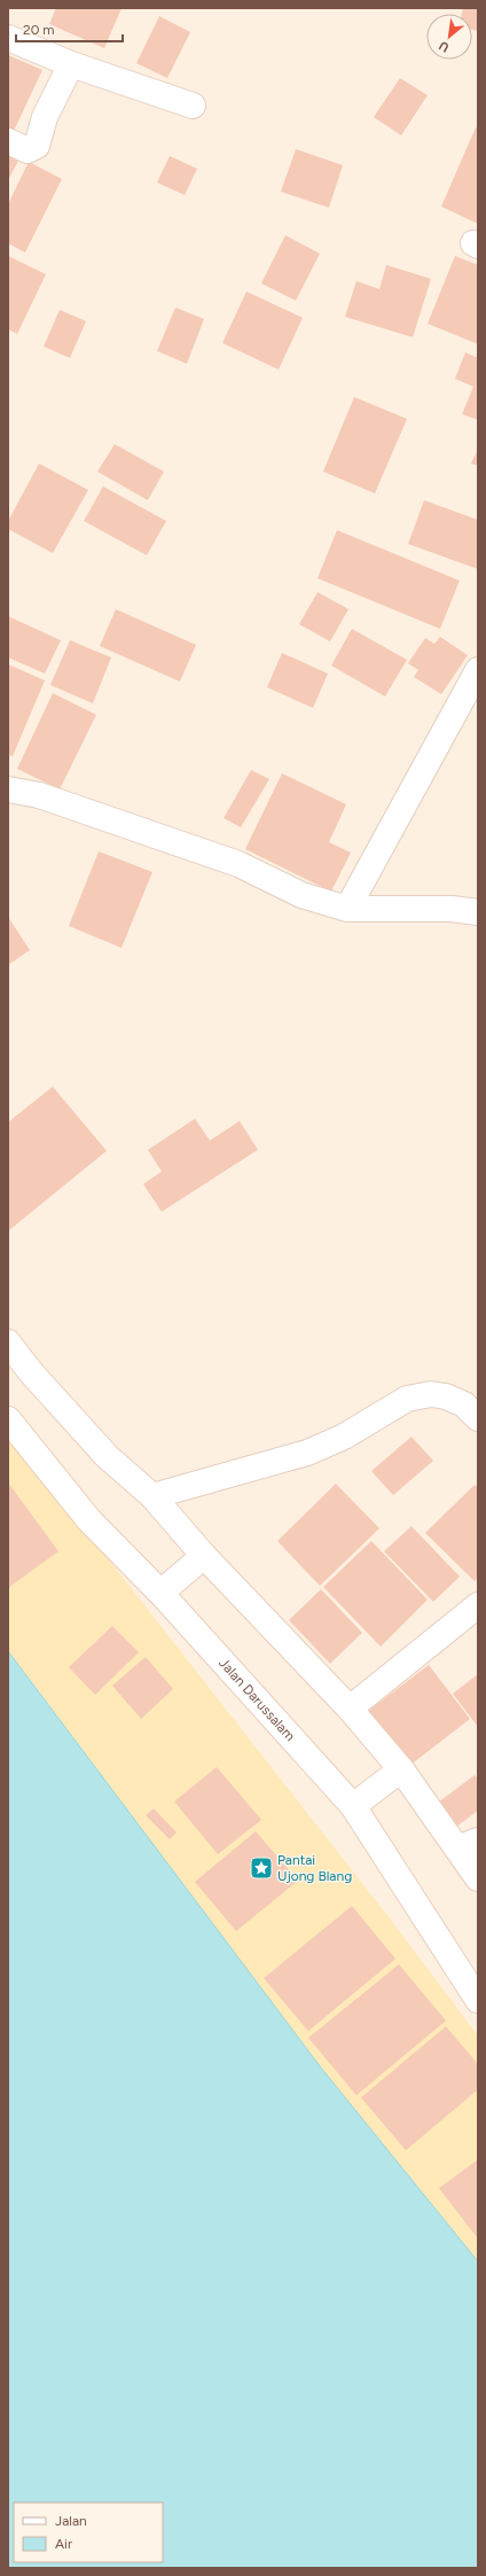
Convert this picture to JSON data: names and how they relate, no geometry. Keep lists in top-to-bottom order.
{
  "streets": {
    "street": ["Jalan Darussalam"]
  },
  "places": {
    "place": ["Pantai Ujong Blang"]
  },
  "legend": ["Jalan", "Air"],
  "scale_bar": "20 m",
  "north": "bottom left"
}
